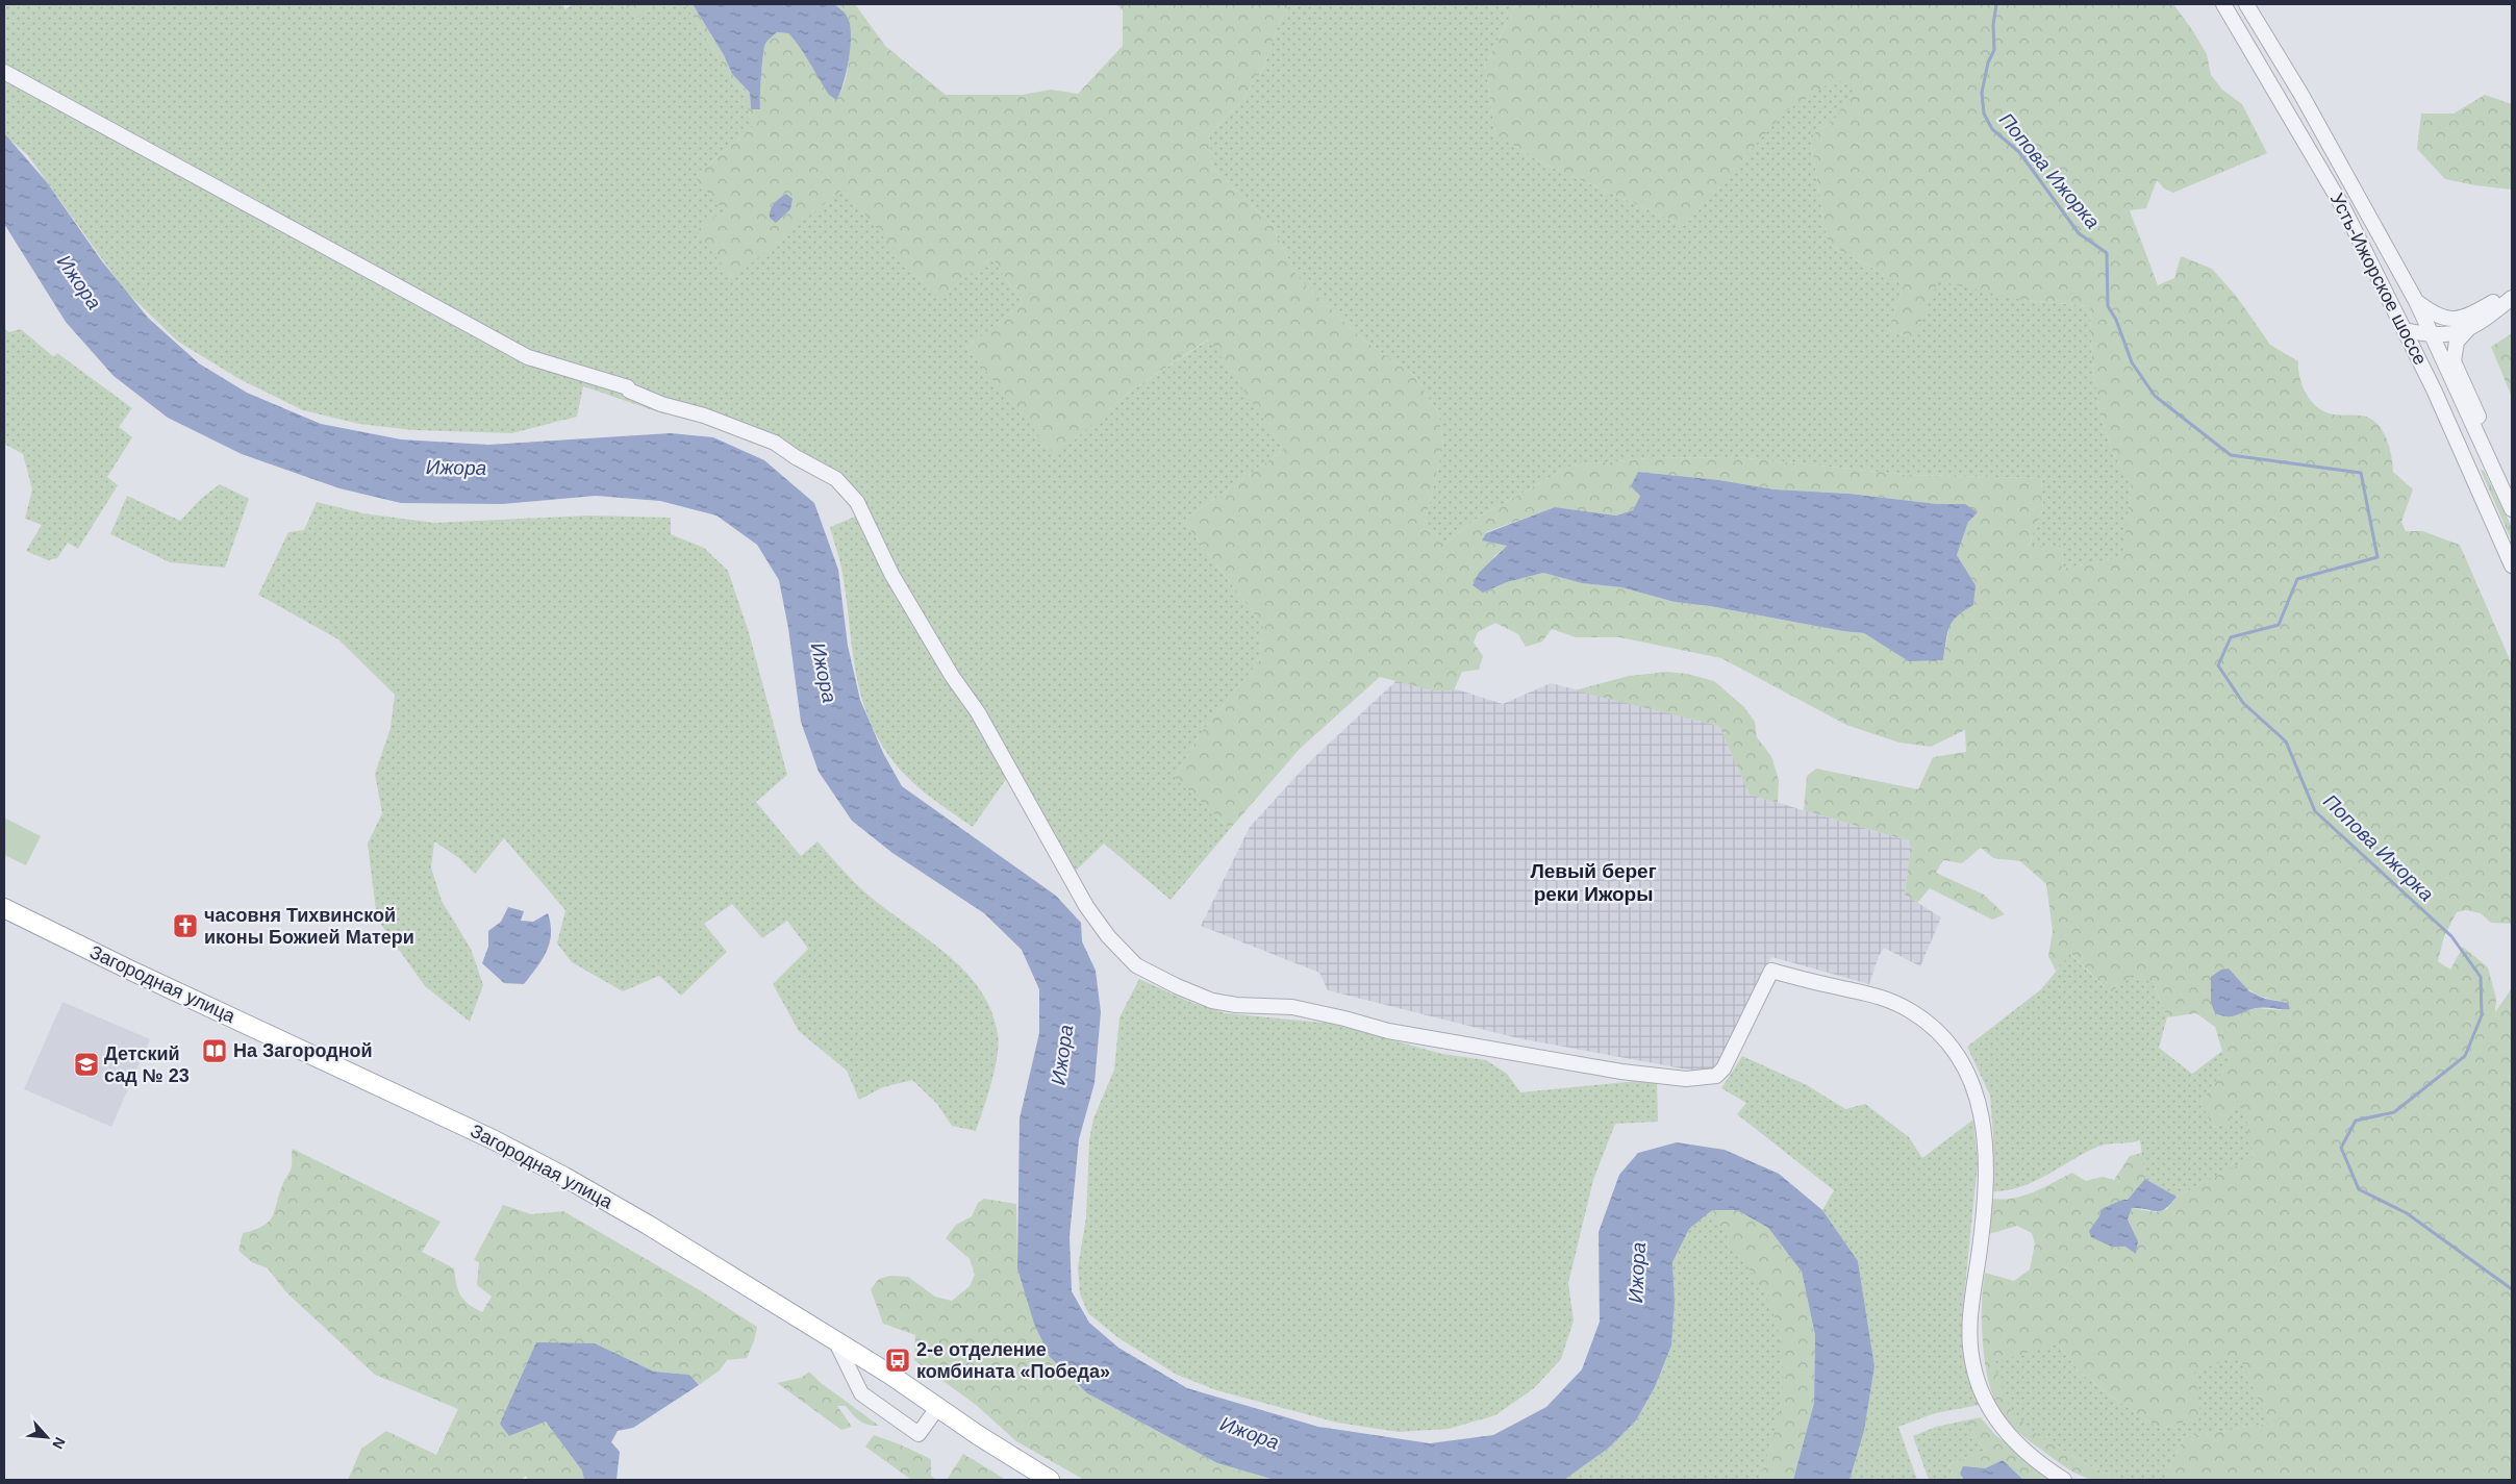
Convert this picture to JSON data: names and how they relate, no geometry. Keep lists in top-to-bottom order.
{
  "streets": {
    "main road": ["Загородная улица"],
    "street": ["Усть-Ижорское шоссе"]
  },
  "districts": ["Левый берег реки Ижоры"],
  "water": ["Попова Ижорка", "Ижора"],
  "places": {
    "church": ["часовня Тихвинской иконы Божией Матери"],
    "library": ["На Загородной"],
    "school or university": ["Детский сад № 23"],
    "bus stop": ["2-е отделение комбината «Победа»"]
  },
  "north": "bottom right"
}
